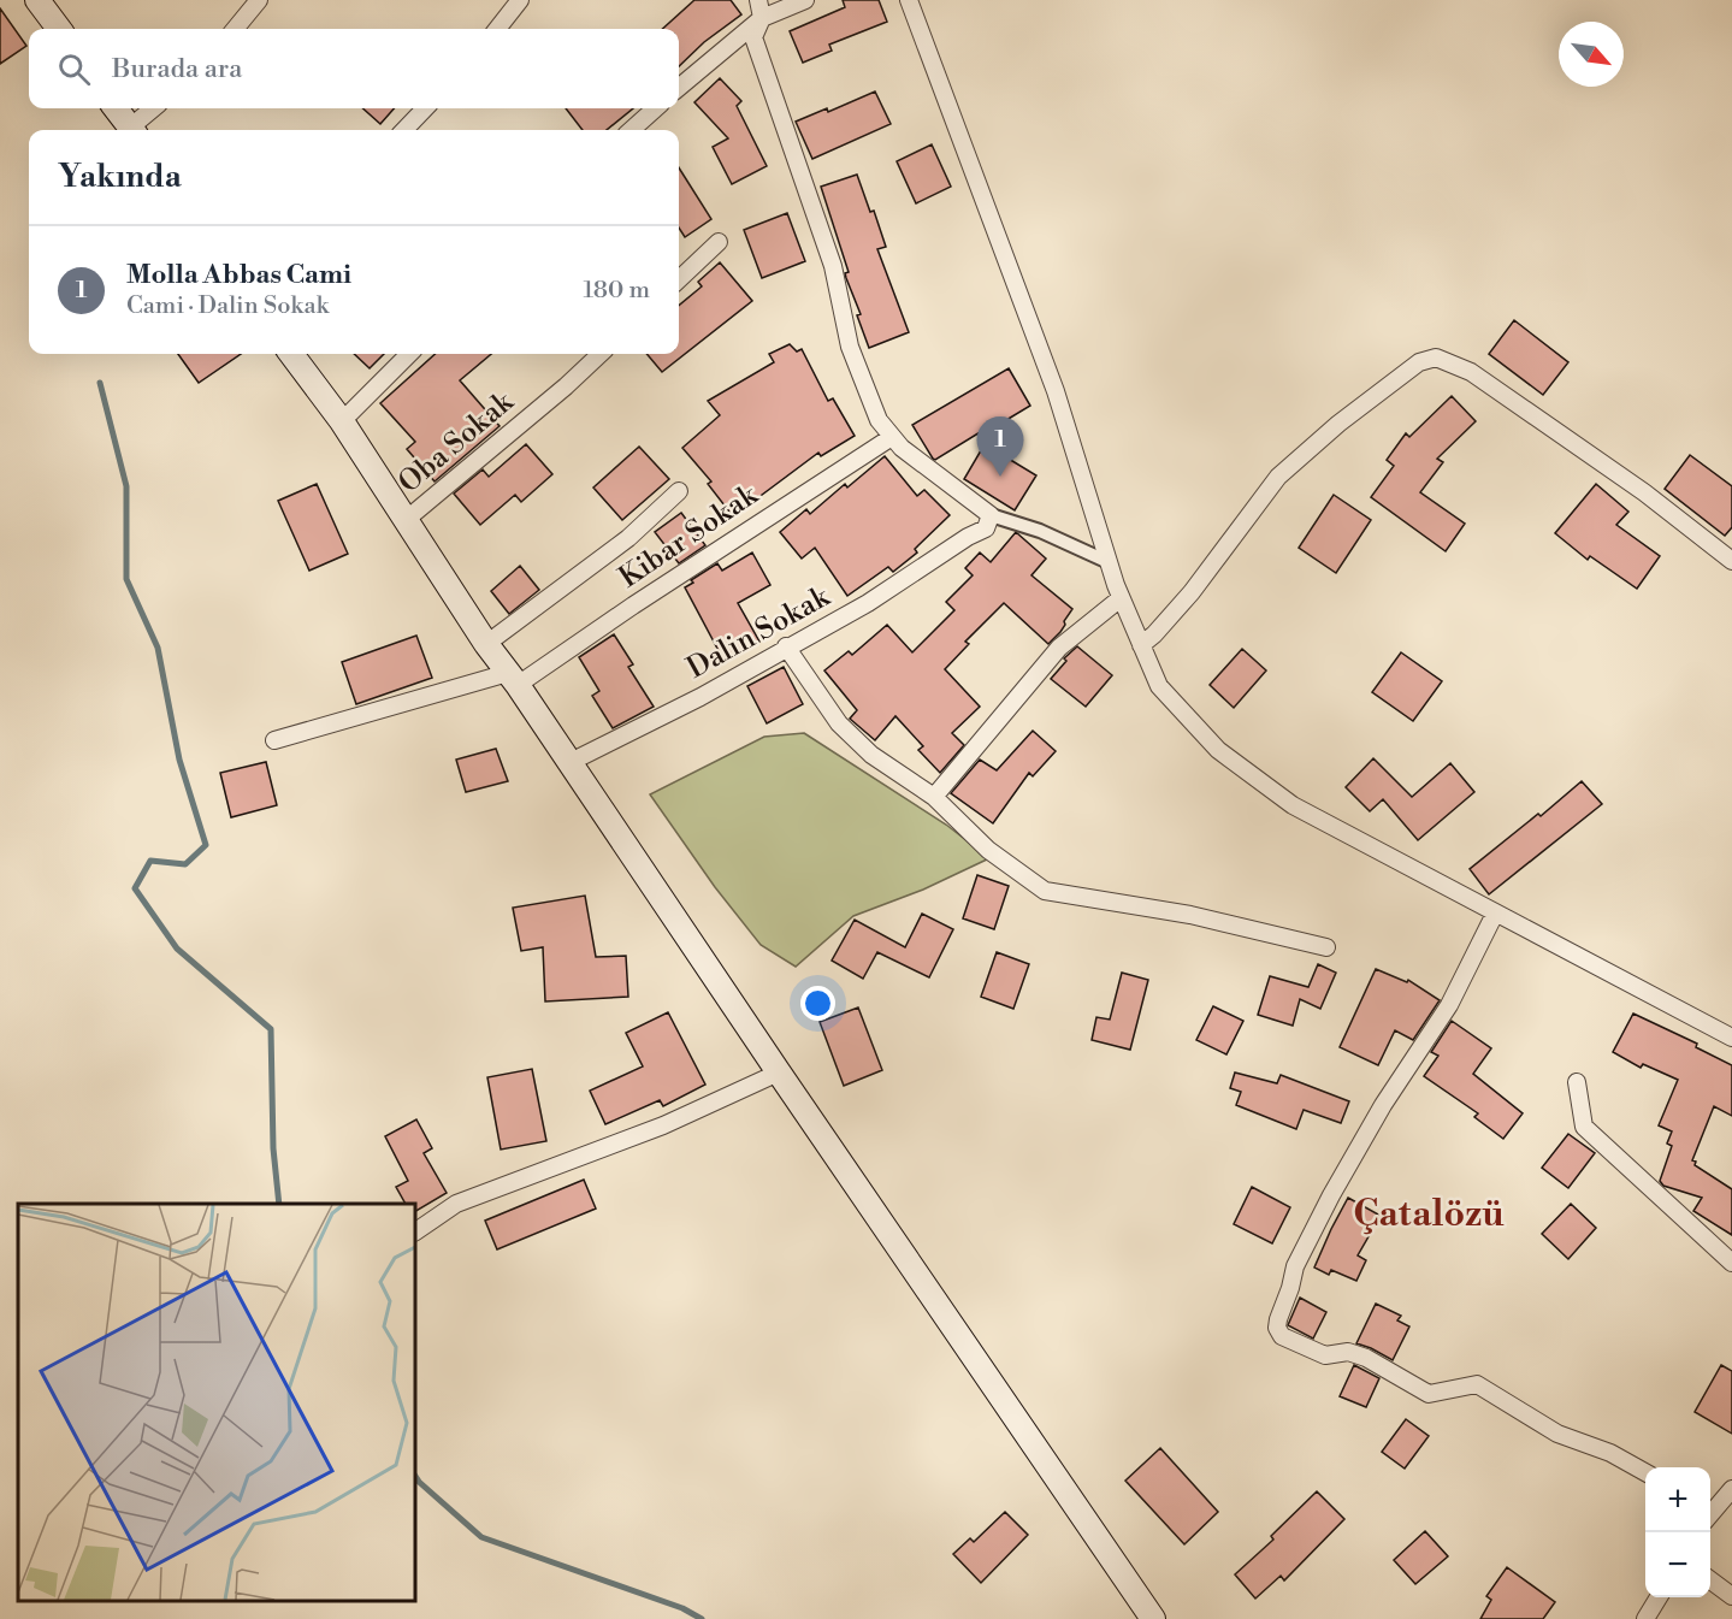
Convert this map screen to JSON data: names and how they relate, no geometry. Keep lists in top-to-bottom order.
{
  "streets": {
    "street": ["Oba Sokak", "Kibar Sokak", "Dalin Sokak"]
  },
  "districts": ["Çatalözü"],
  "north": "bottom right",
  "page": {
    "search": "Burada ara",
    "heading": "Yakında",
    "list": [
      {
        "mark": "1",
        "name": "Molla Abbas Cami",
        "note": "Cami · Dalin Sokak",
        "value": "180 m"
      }
    ],
    "pins": "1",
    "map_buttons": ["+", "−"]
  }
}
